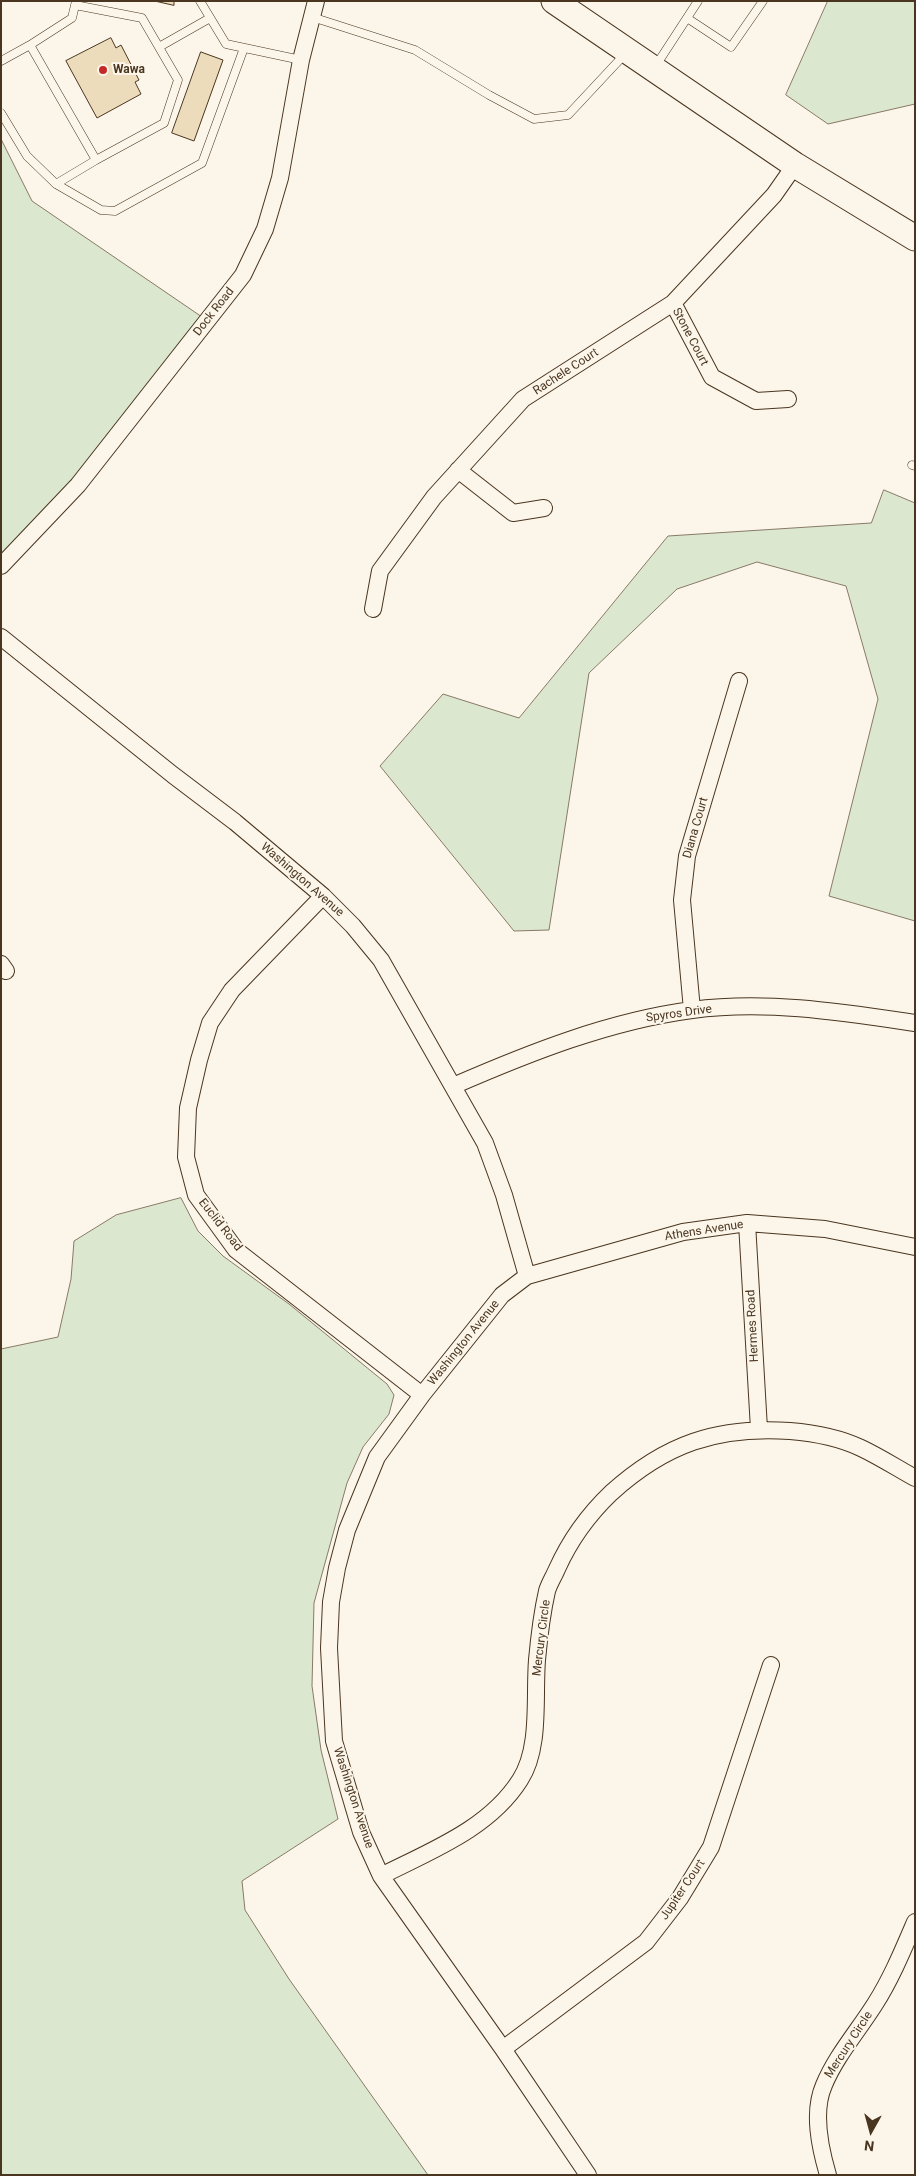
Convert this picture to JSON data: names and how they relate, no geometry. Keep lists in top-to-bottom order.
{
  "streets": {
    "street": [
      "Dock Road",
      "Stone Court",
      "Rachele Court",
      "Diana Court",
      "Washington Avenue",
      "Spyros Drive",
      "Euclid Road",
      "Athens Avenue",
      "Hermes Road",
      "Mercury Circle",
      "Jupiter Court"
    ]
  },
  "crossings": [
    ["Stone Court", "Rachele Court"],
    ["Diana Court", "Spyros Drive"],
    ["Washington Avenue", "Spyros Drive"],
    ["Washington Avenue", "Euclid Road"],
    ["Washington Avenue", "Athens Avenue"],
    ["Washington Avenue", "Mercury Circle"],
    ["Washington Avenue", "Jupiter Court"],
    ["Athens Avenue", "Hermes Road"],
    ["Hermes Road", "Mercury Circle"]
  ],
  "places": ["Wawa"],
  "north": "bottom"
}
